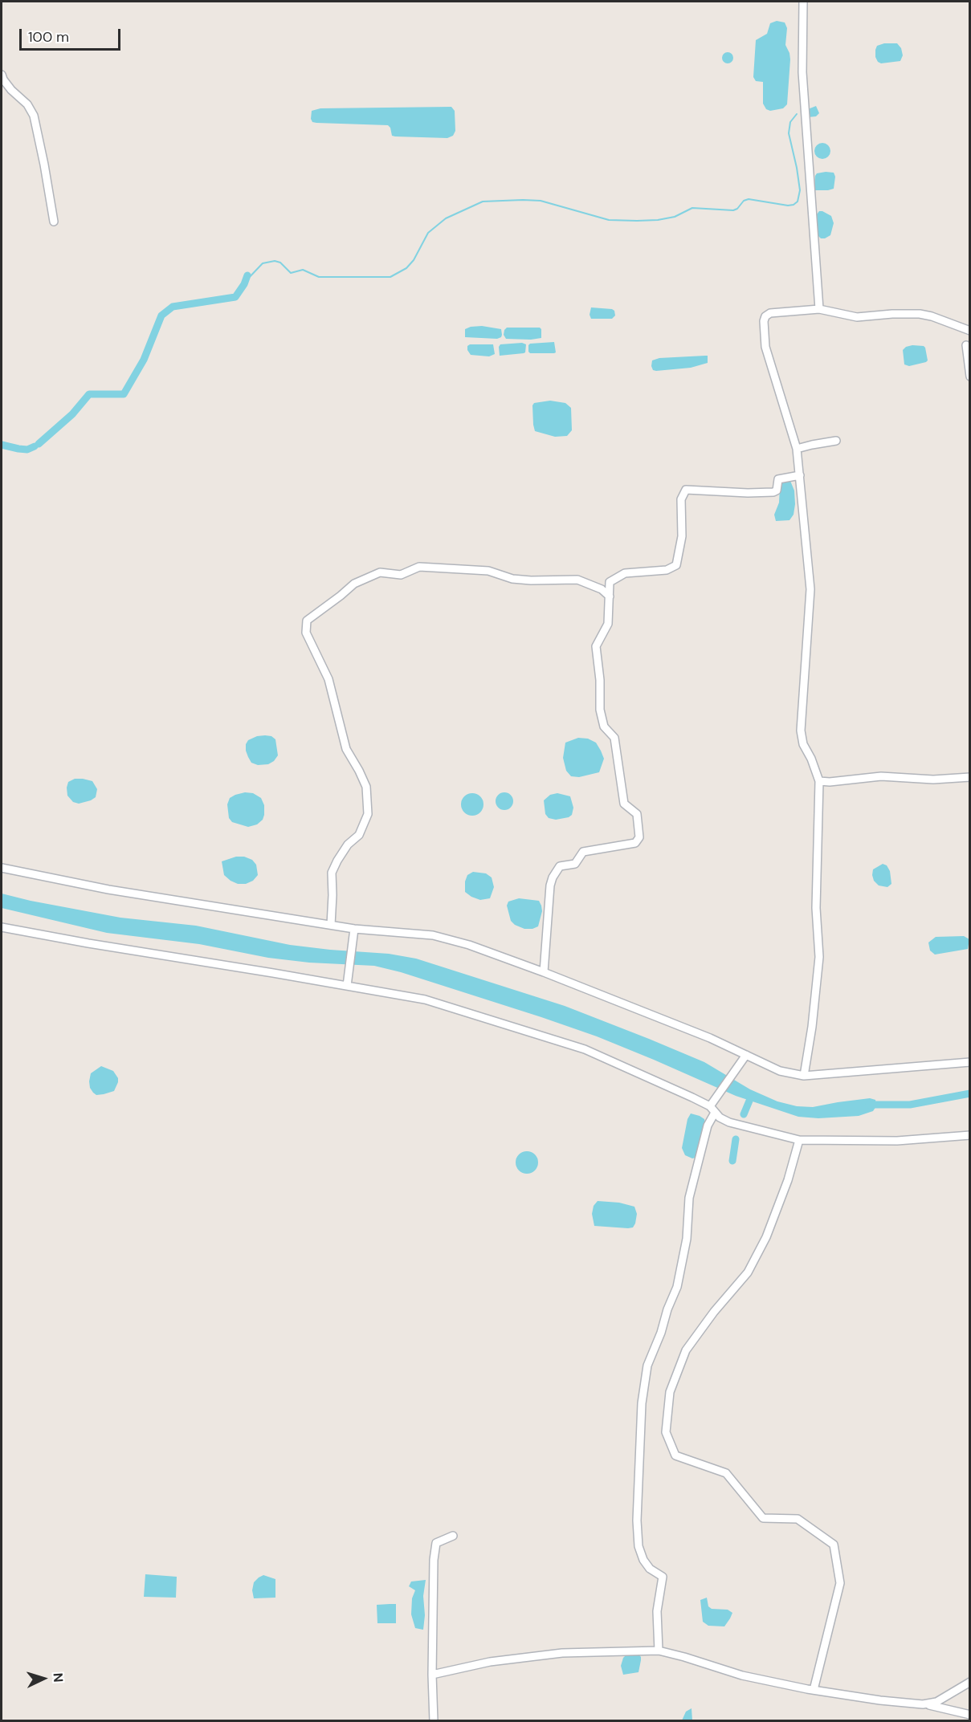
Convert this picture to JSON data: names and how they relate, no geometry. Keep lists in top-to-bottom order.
{
  "scale_bar": "100 m",
  "north": "right"
}
